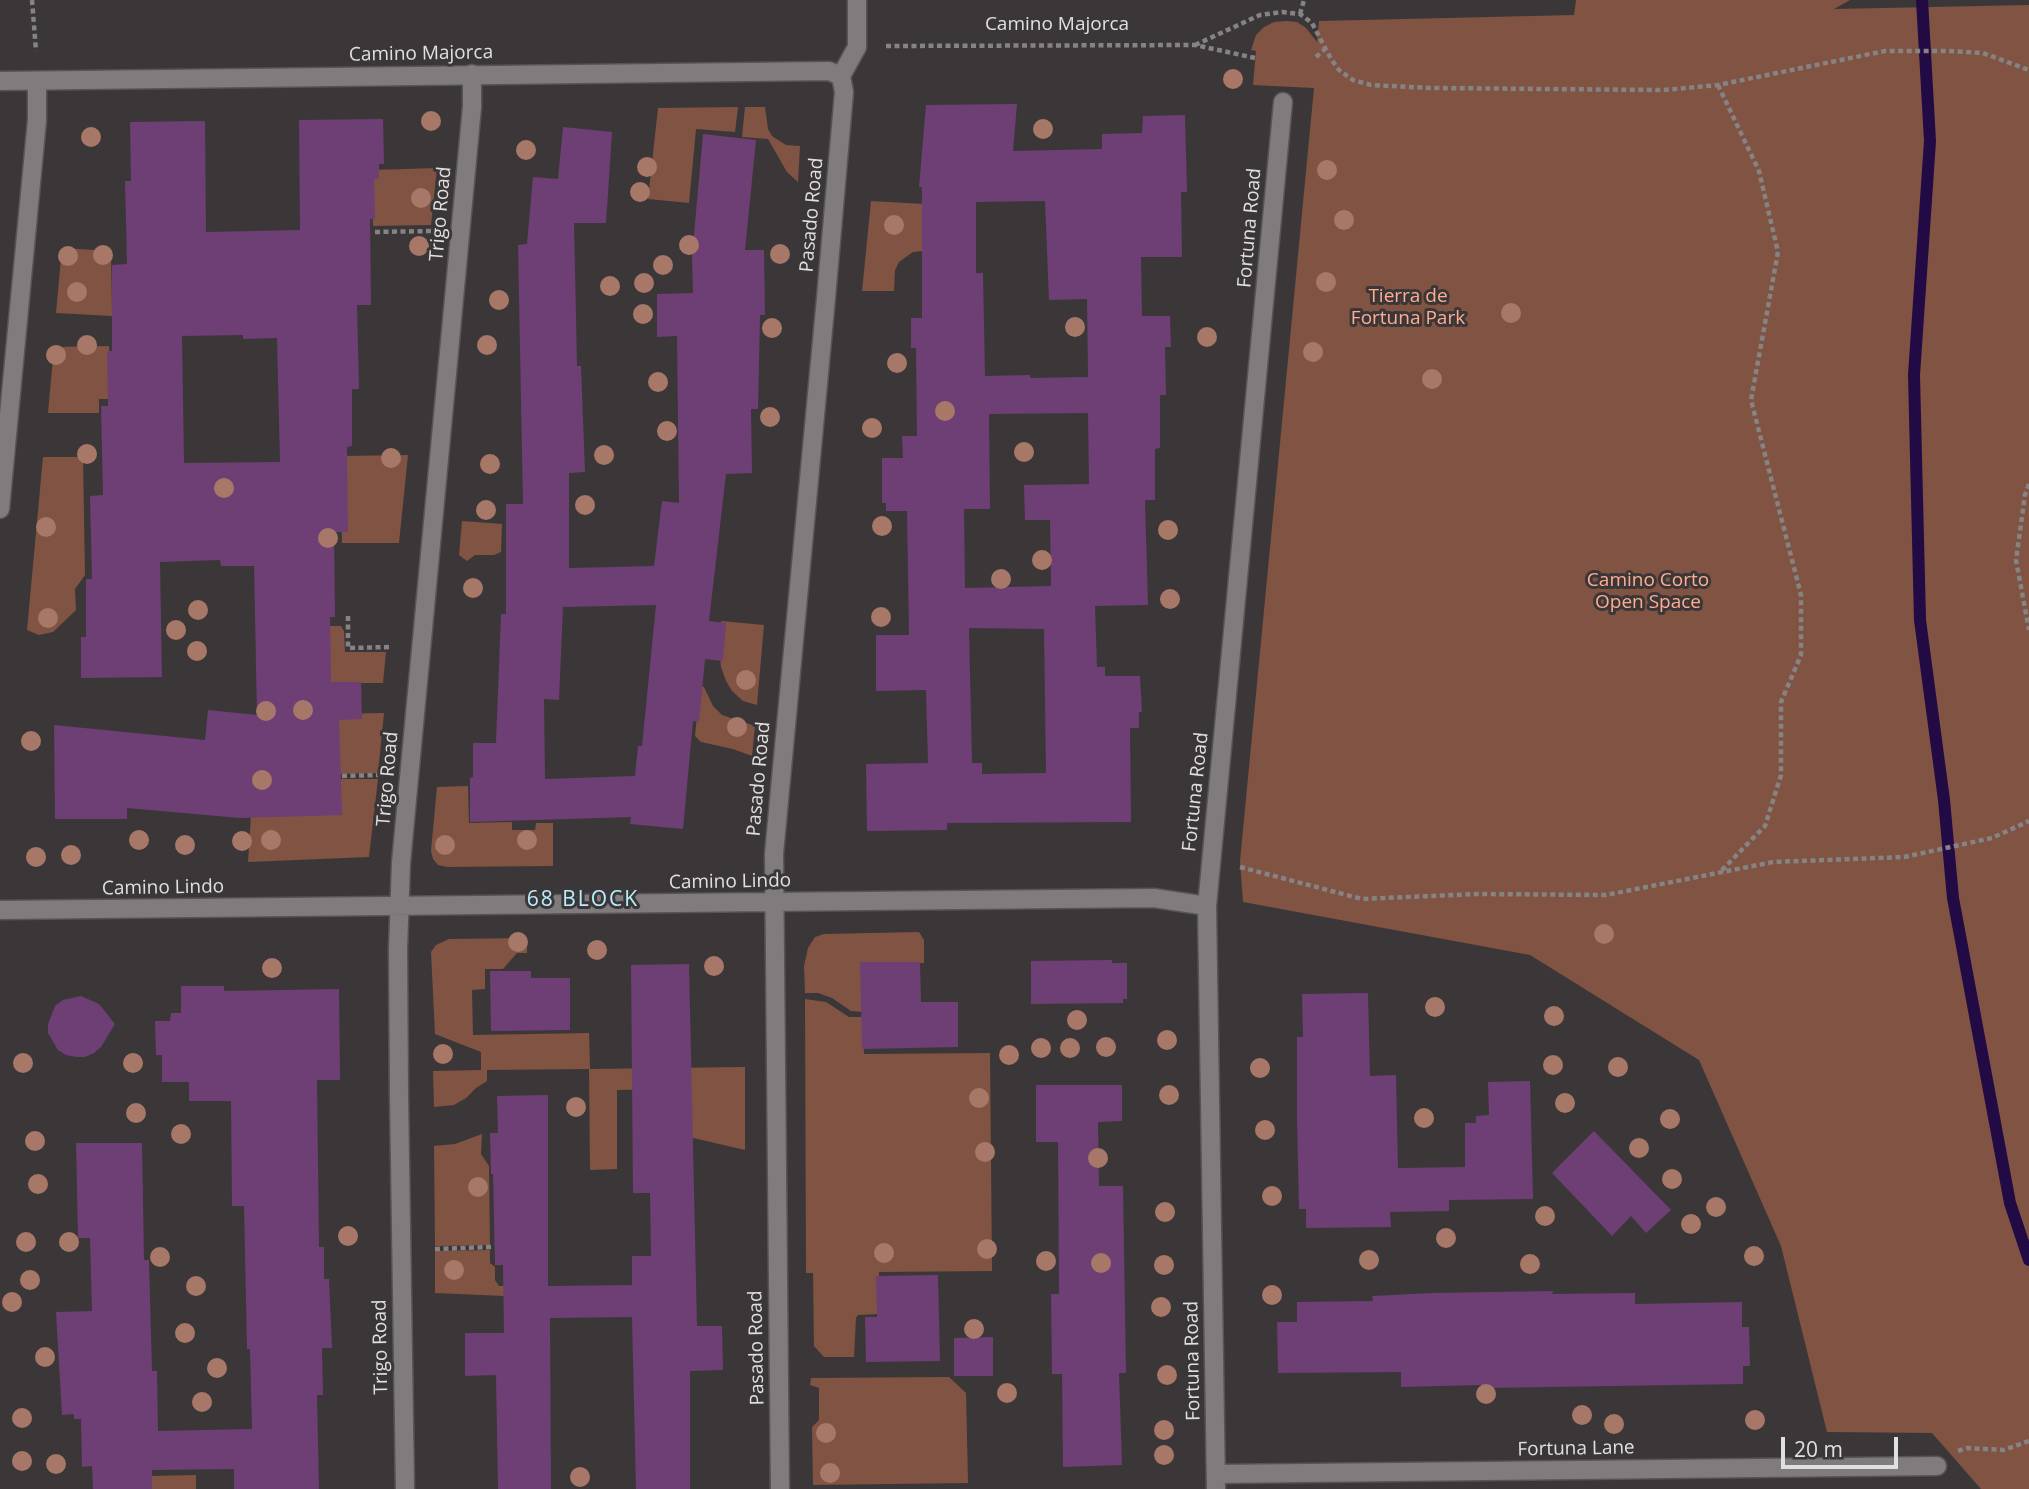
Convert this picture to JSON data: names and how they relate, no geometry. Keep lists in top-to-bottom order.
{
  "streets": {
    "street": [
      "Camino Majorca",
      "Trigo Road",
      "Pasado Road",
      "Fortuna Road",
      "Camino Lindo",
      "Fortuna Lane"
    ]
  },
  "crossings": [
    ["Camino Majorca", "Trigo Road"],
    ["Camino Majorca", "Pasado Road"],
    ["Trigo Road", "Camino Lindo"],
    ["Pasado Road", "Camino Lindo"],
    ["Fortuna Road", "Camino Lindo"],
    ["Fortuna Road", "Fortuna Lane"]
  ],
  "districts": ["68 BLOCK"],
  "parks": ["Tierra de Fortuna Park", "Camino Corto Open Space"],
  "scale_bar": "20 m"
}
